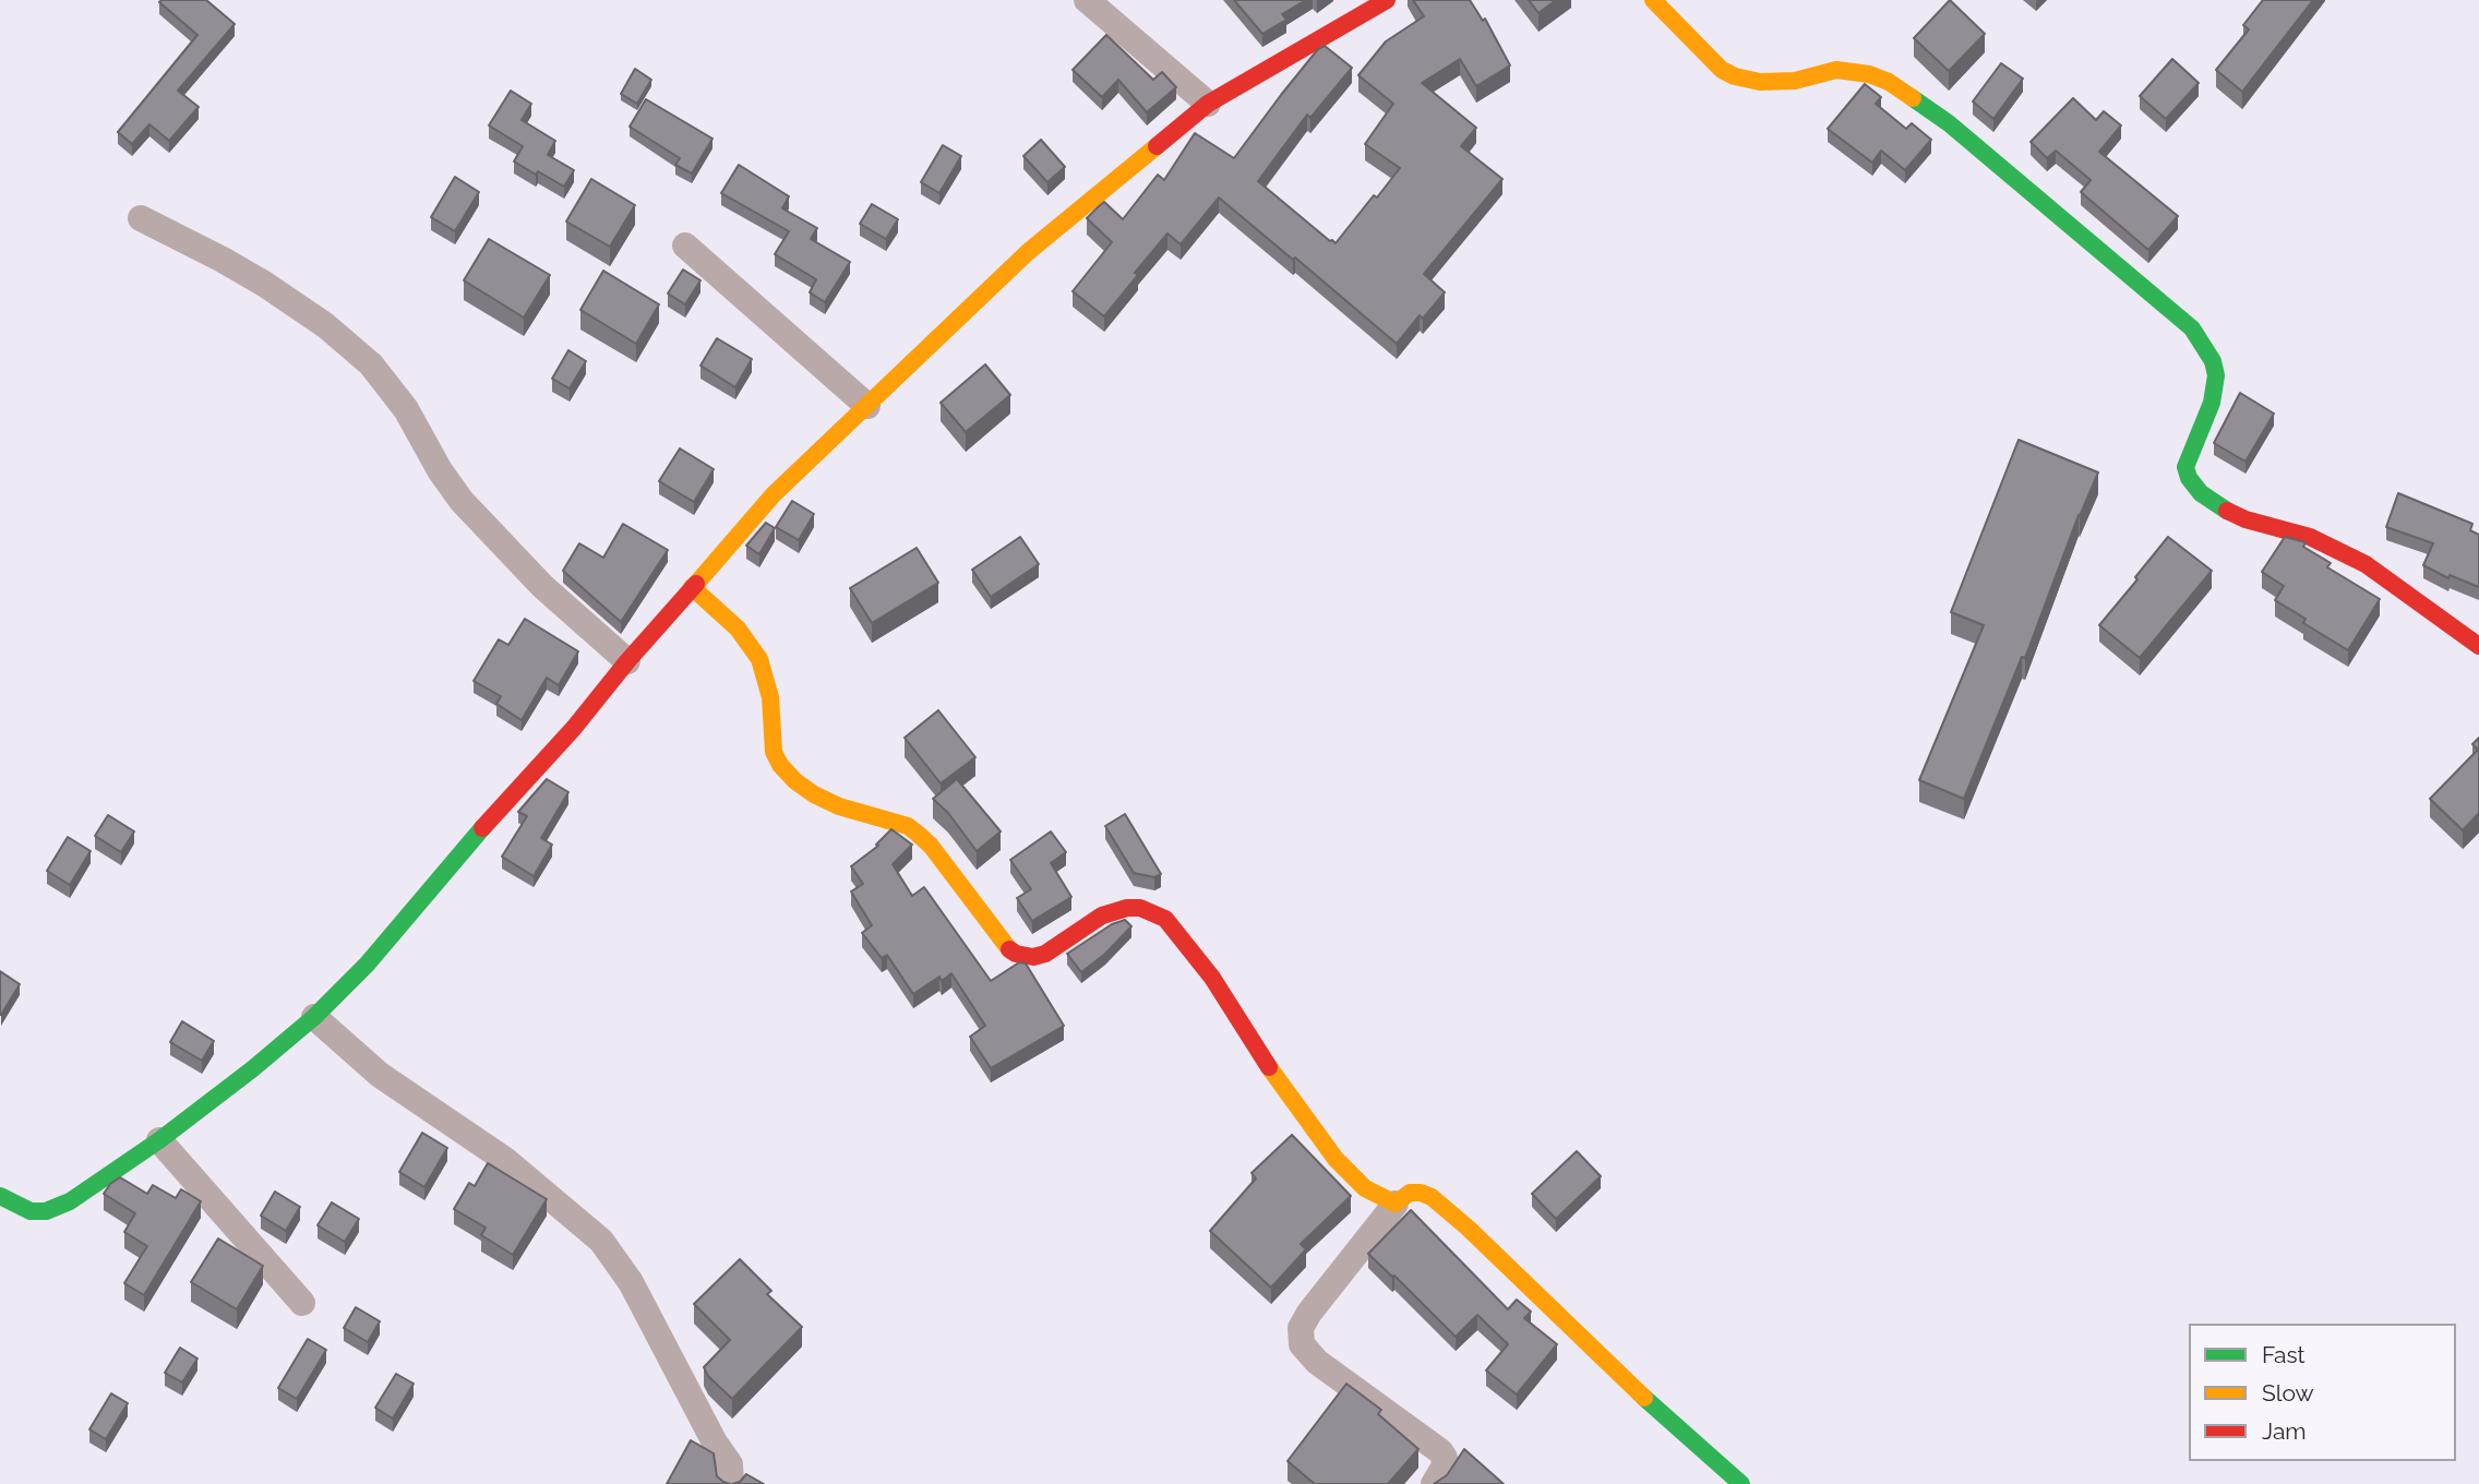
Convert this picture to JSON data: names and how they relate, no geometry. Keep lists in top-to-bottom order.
{
  "legend": ["Fast", "Slow", "Jam"]
}
